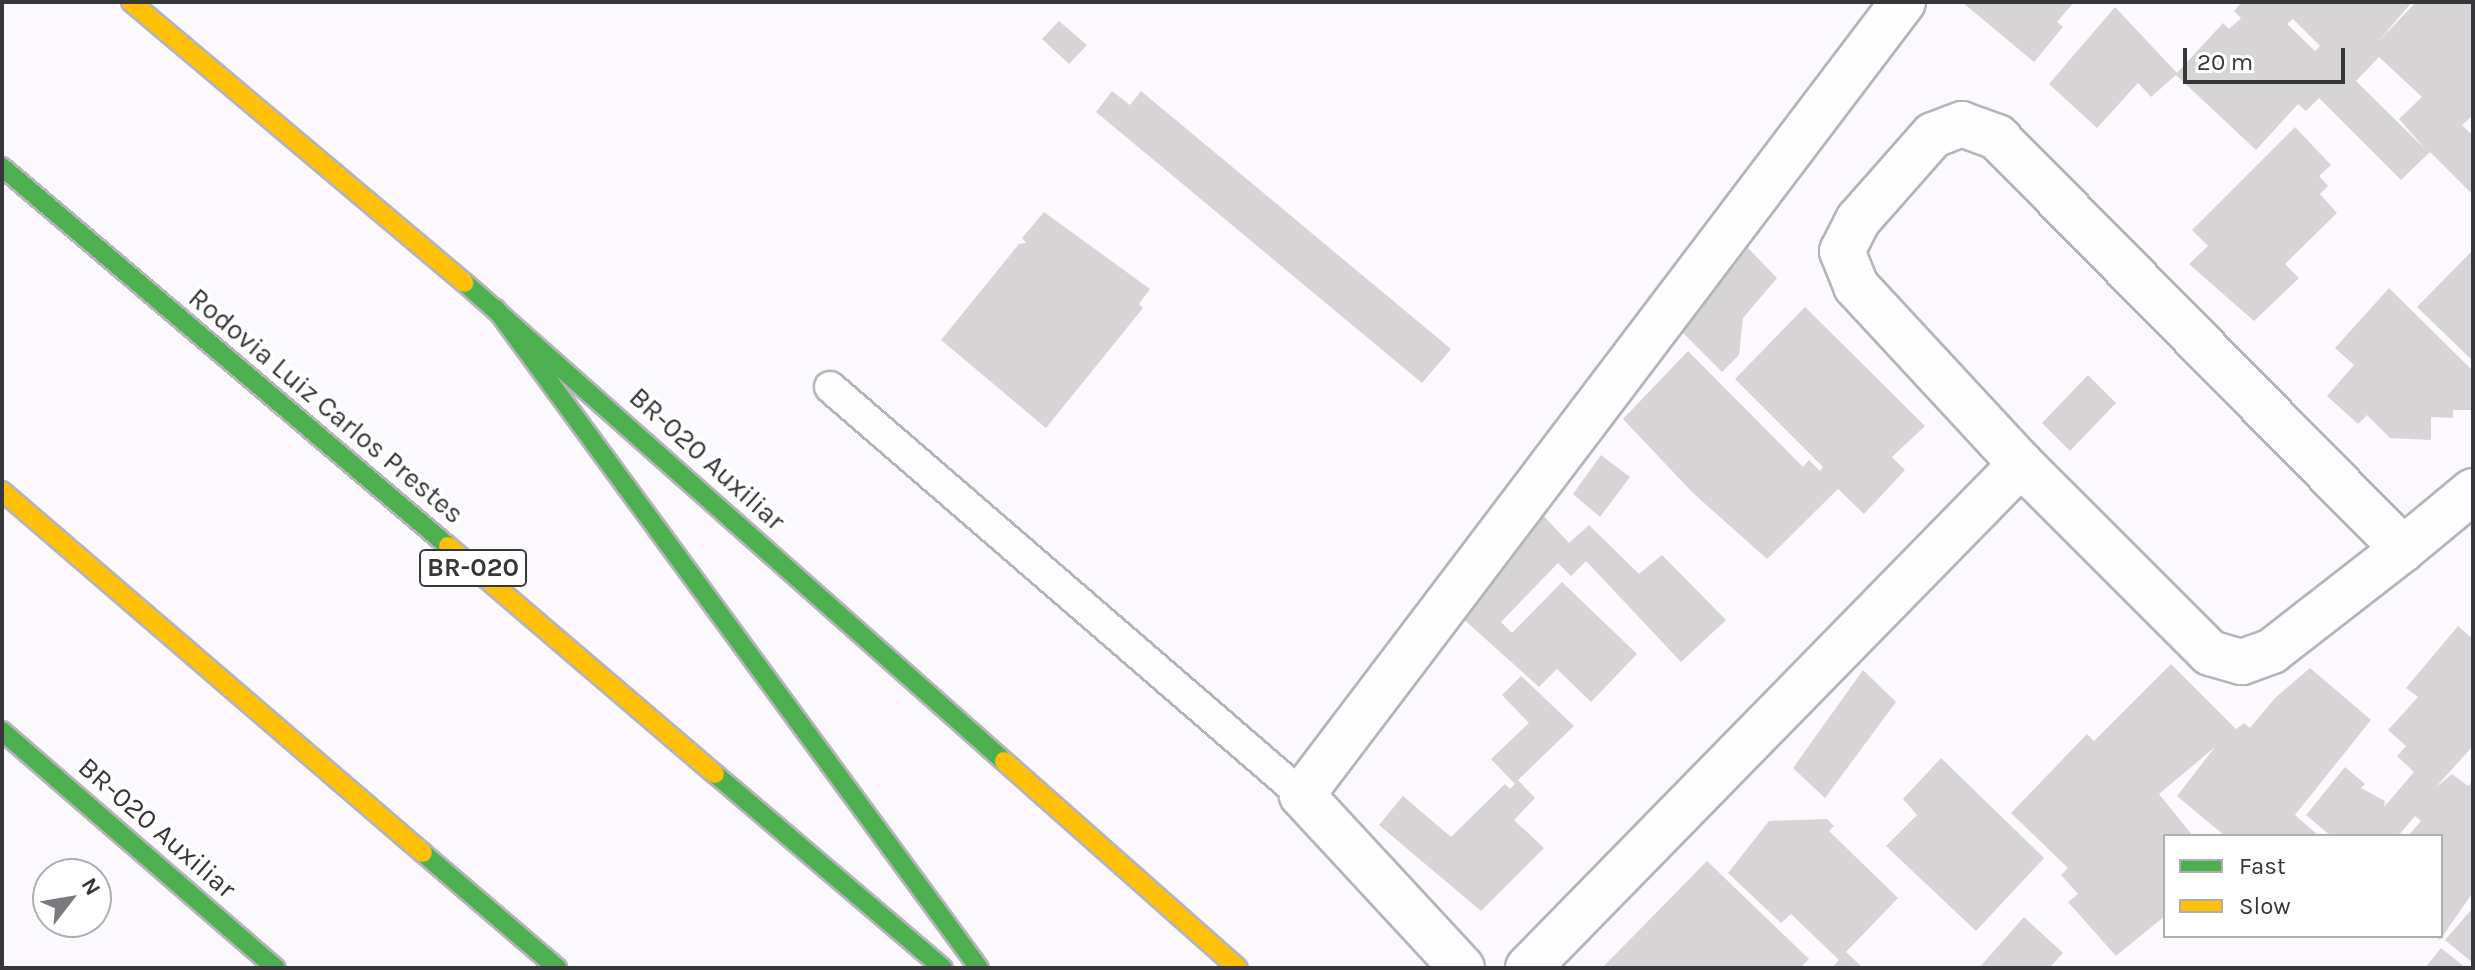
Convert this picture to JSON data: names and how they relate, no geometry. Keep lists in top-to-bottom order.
{
  "streets": {
    "main road": ["Rodovia Luiz Carlos Prestes", "BR-020 Auxiliar", "BR-020"]
  },
  "legend": ["Fast", "Slow"],
  "scale_bar": "20 m",
  "north": "top right"
}
